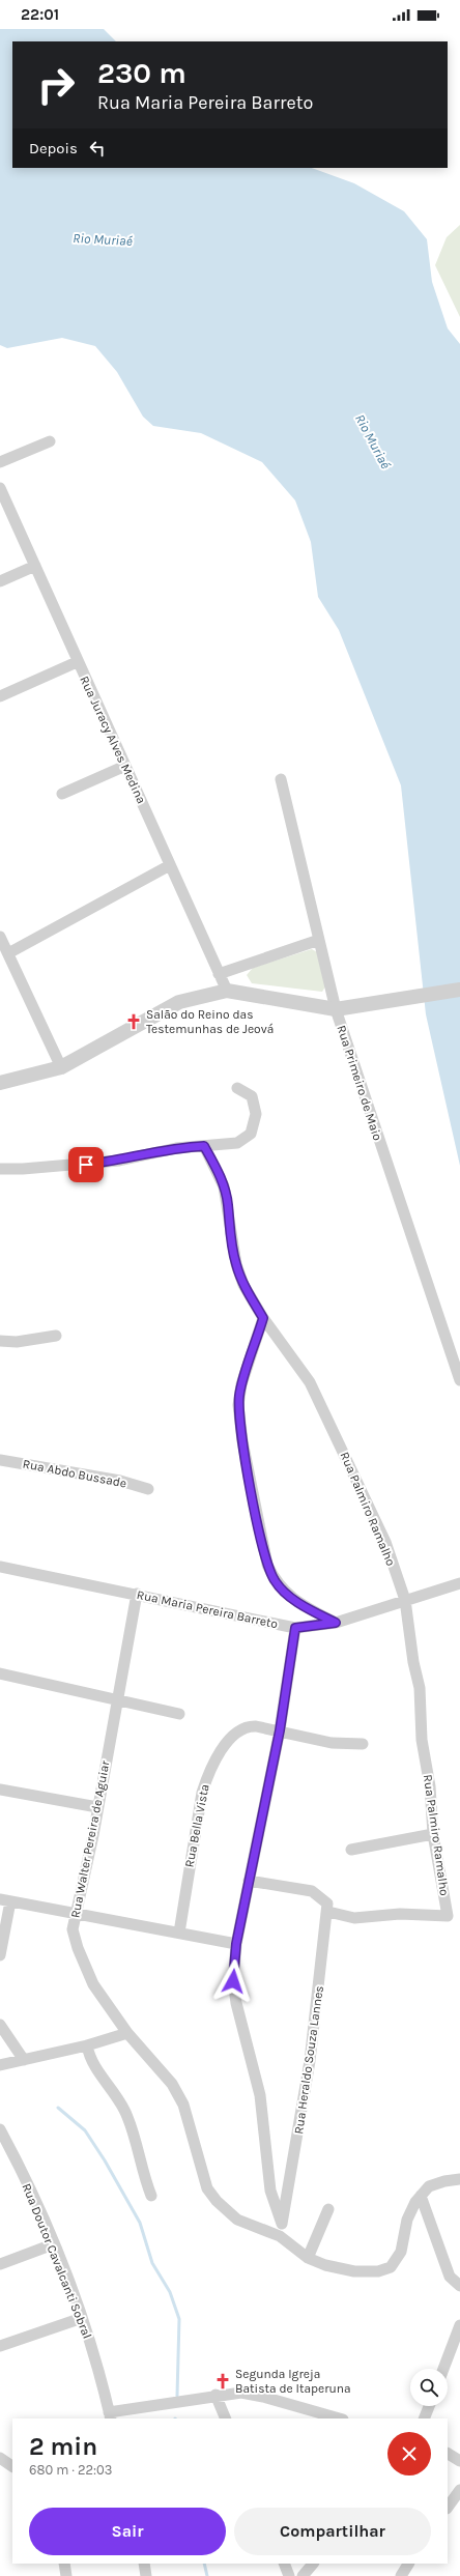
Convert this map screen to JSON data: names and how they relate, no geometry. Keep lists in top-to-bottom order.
{
  "streets": {
    "street": [
      "Rua Juracy Alves Medina",
      "Rua Primeiro de Maio",
      "Rua Abdo Bussade",
      "Rua Palmiro Ramalho",
      "Rua Maria Pereira Barreto",
      "Rua Bella Vista",
      "Rua Walter Pereira de Aguiar",
      "Rua Heraldo Souza Lannes",
      "Rua Doutor Cavalcanti Sobral"
    ]
  },
  "crossings": [
    ["Rua Palmiro Ramalho", "Rua Maria Pereira Barreto"],
    ["Rua Palmiro Ramalho", "Rua Heraldo Souza Lannes"],
    ["Rua Maria Pereira Barreto", "Rua Walter Pereira de Aguiar"],
    ["Rua Walter Pereira de Aguiar", "Rua Heraldo Souza Lannes"]
  ],
  "water": ["Rio Muriaé"],
  "places": {
    "church": ["Salão do Reino das Testemunhas de Jeová", "Segunda Igreja Batista de Itaperuna"]
  },
  "page": {
    "status": "22:01",
    "turn": ["230 m", "Rua Maria Pereira Barreto"],
    "then": "Depois",
    "heading": ["2 min", "680 m · 22:03"],
    "buttons": ["Sair", "Compartilhar"]
  }
}
